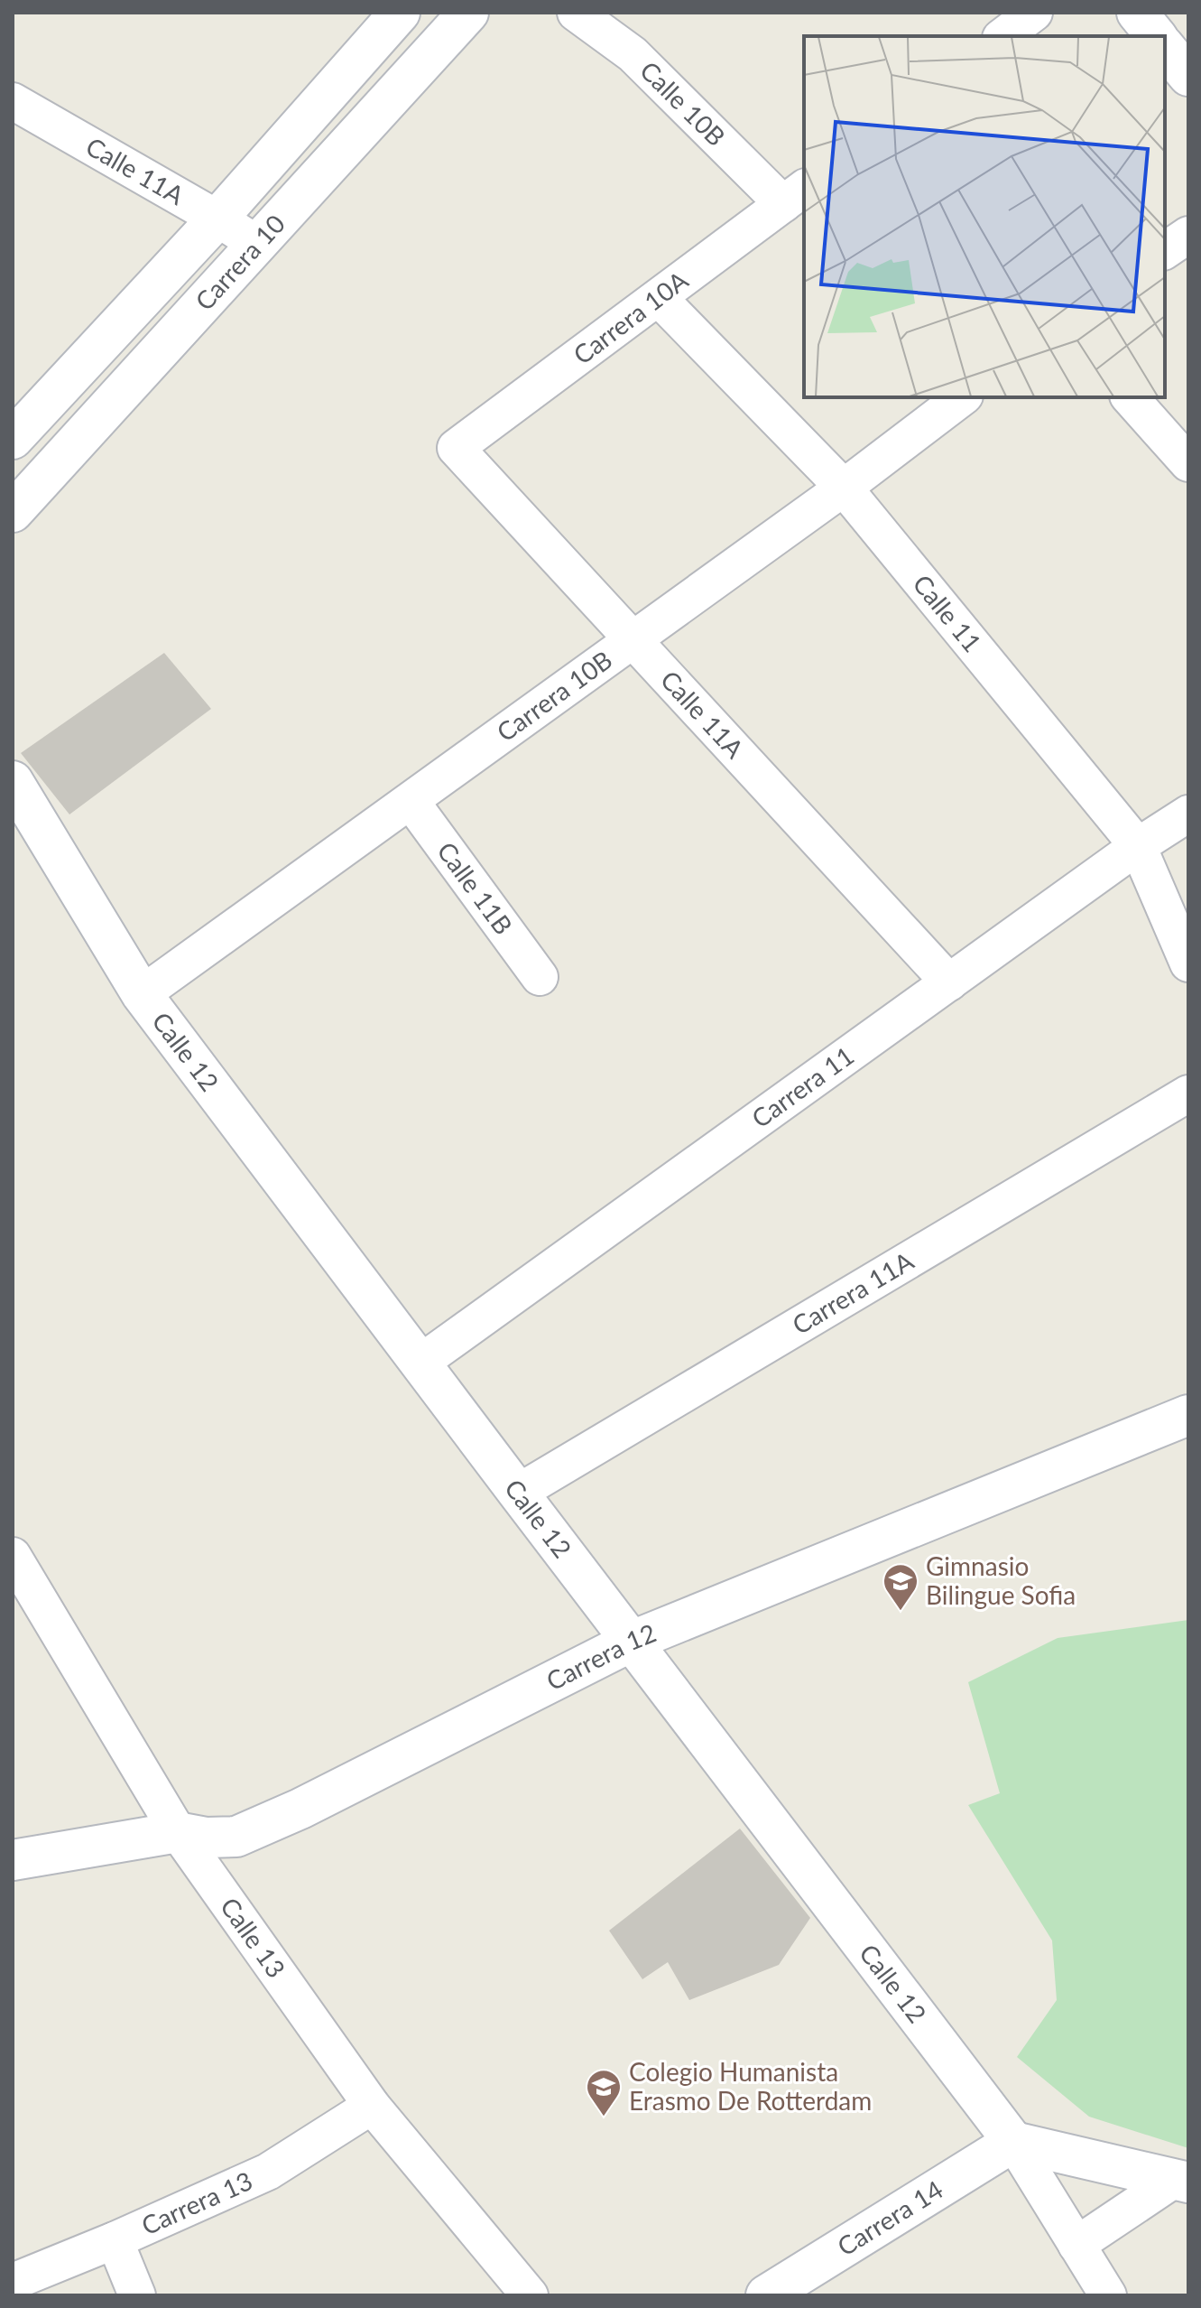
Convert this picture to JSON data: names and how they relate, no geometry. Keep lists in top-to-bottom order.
{
  "streets": {
    "street": [
      "Calle 10B",
      "Calle 11A",
      "Carrera 10",
      "Carrera 10A",
      "Calle 11",
      "Carrera 10B",
      "Calle 11B",
      "Calle 12",
      "Carrera 11",
      "Carrera 11A",
      "Carrera 12",
      "Calle 13",
      "Carrera 13",
      "Carrera 14"
    ]
  },
  "crossings": [
    ["Calle 10B", "Carrera 10A"],
    ["Calle 11A", "Carrera 10"],
    ["Calle 11A", "Carrera 10A"],
    ["Calle 11A", "Carrera 10B"],
    ["Calle 11A", "Carrera 11"],
    ["Carrera 10A", "Calle 11"],
    ["Calle 11", "Carrera 10B"],
    ["Calle 11", "Carrera 11"],
    ["Carrera 10B", "Calle 11B"],
    ["Carrera 10B", "Calle 12"],
    ["Calle 12", "Carrera 11"],
    ["Calle 12", "Carrera 11A"],
    ["Calle 12", "Carrera 12"],
    ["Calle 12", "Carrera 14"],
    ["Carrera 12", "Calle 13"],
    ["Calle 13", "Carrera 13"]
  ],
  "places": {
    "school or university": ["Gimnasio Bilingue Sofia", "Colegio Humanista Erasmo De Rotterdam"]
  }
}
